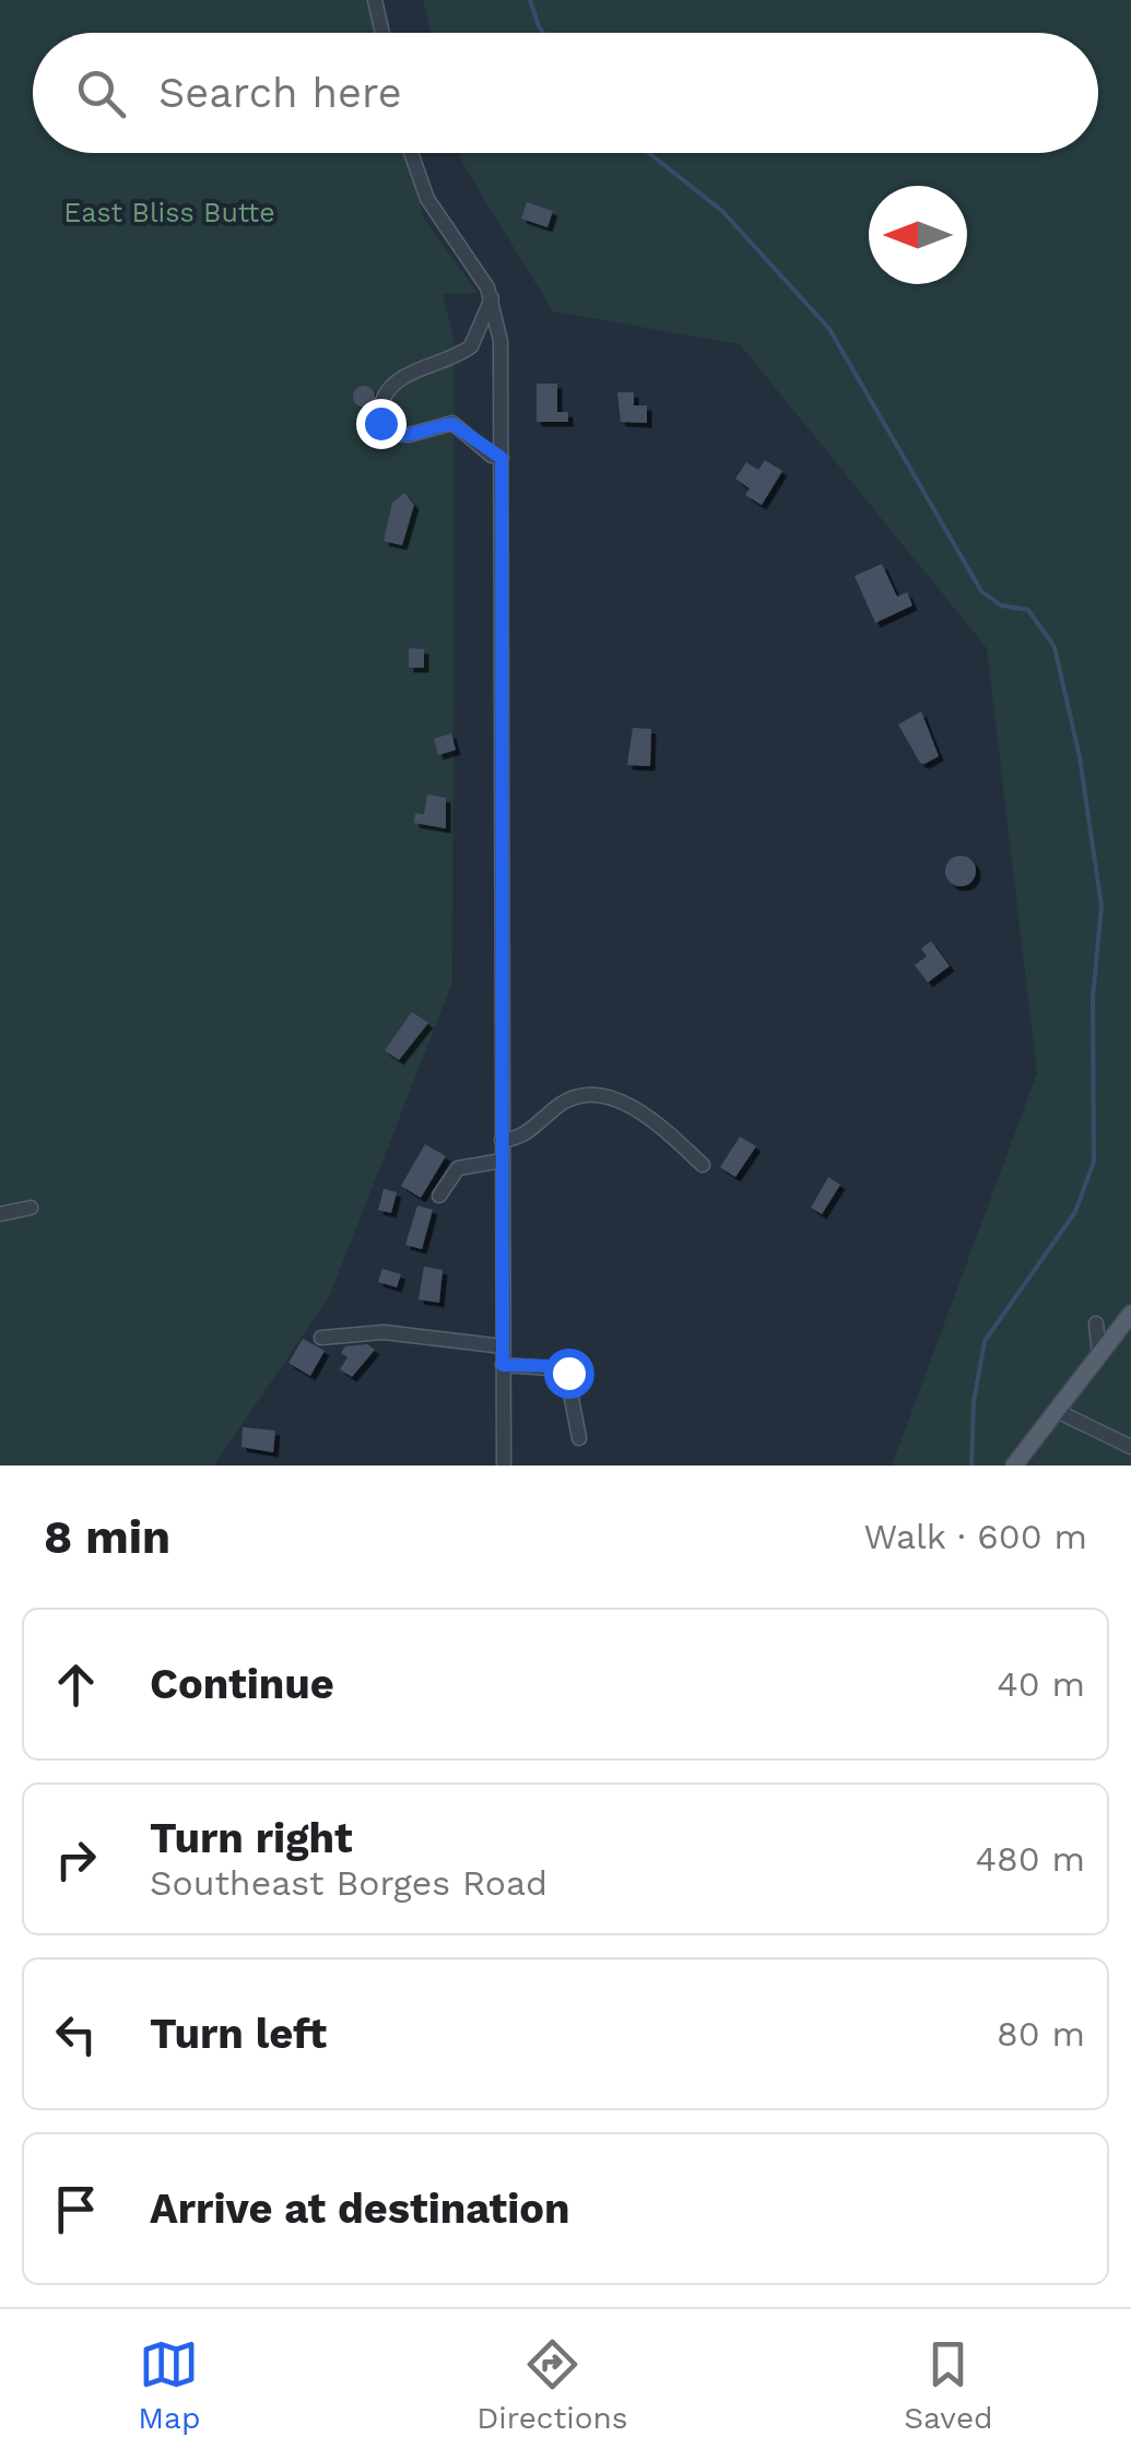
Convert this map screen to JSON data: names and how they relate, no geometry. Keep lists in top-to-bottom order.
{
  "parks": ["East Bliss Butte"],
  "north": "left",
  "page": {
    "search": "Search here",
    "heading": ["8 min", "Walk · 600 m"],
    "list": [
      ["Continue", "40 m"],
      ["Turn right", "Southeast Borges Road", "480 m"],
      ["Turn left", "80 m"],
      "Arrive at destination"
    ],
    "nav": ["Map", "Directions", "Saved"]
  }
}
